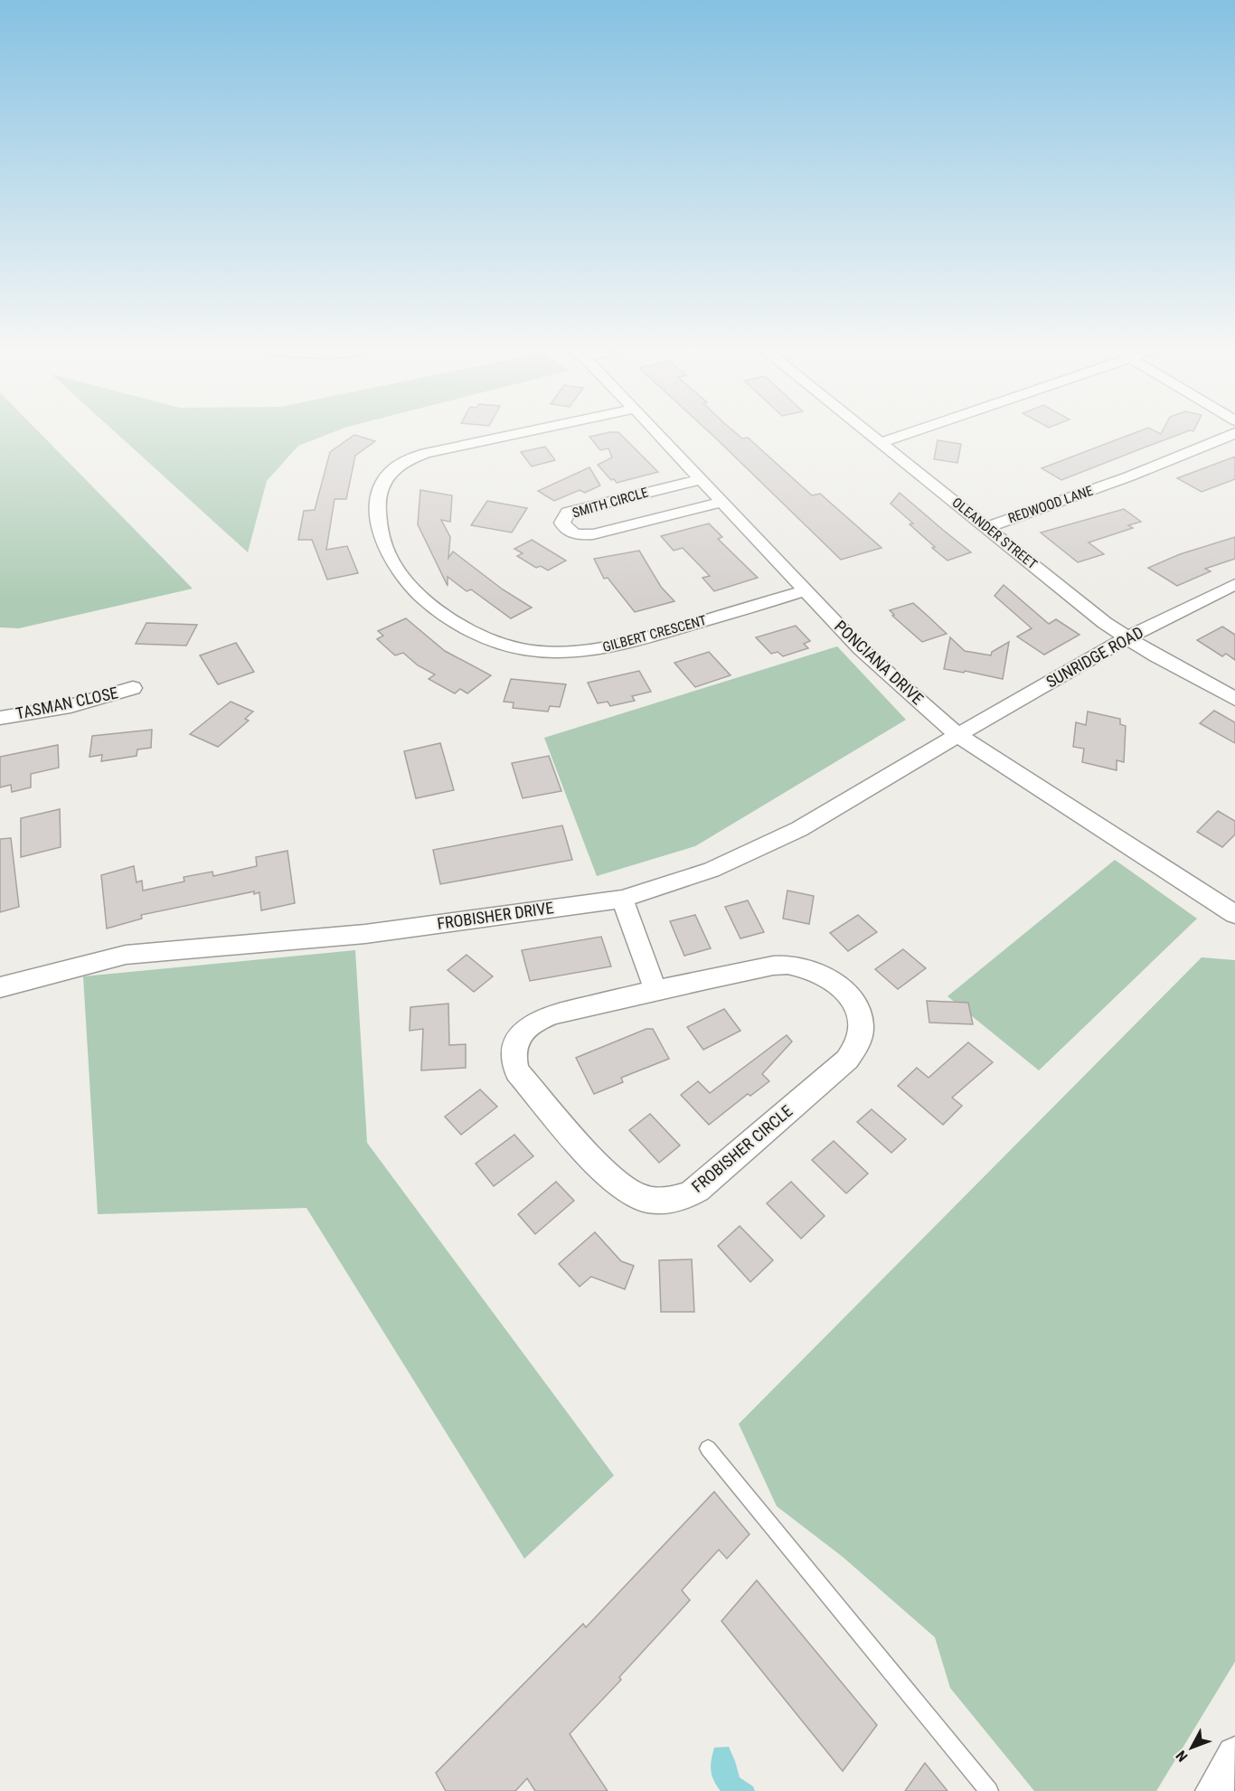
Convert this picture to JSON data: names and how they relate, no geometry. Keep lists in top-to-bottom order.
{
  "streets": {
    "street": [
      "SMITH CIRCLE",
      "REDWOOD LANE",
      "OLEANDER STREET",
      "GILBERT CRESCENT",
      "SUNRIDGE ROAD",
      "PONCIANA DRIVE",
      "TASMAN CLOSE",
      "FROBISHER DRIVE",
      "FROBISHER CIRCLE"
    ]
  },
  "crossings": [
    ["SMITH CIRCLE", "PONCIANA DRIVE"],
    ["REDWOOD LANE", "OLEANDER STREET"],
    ["OLEANDER STREET", "SUNRIDGE ROAD"],
    ["GILBERT CRESCENT", "PONCIANA DRIVE"],
    ["SUNRIDGE ROAD", "PONCIANA DRIVE"],
    ["SUNRIDGE ROAD", "FROBISHER DRIVE"],
    ["PONCIANA DRIVE", "FROBISHER DRIVE"]
  ],
  "north": "bottom left"
}
